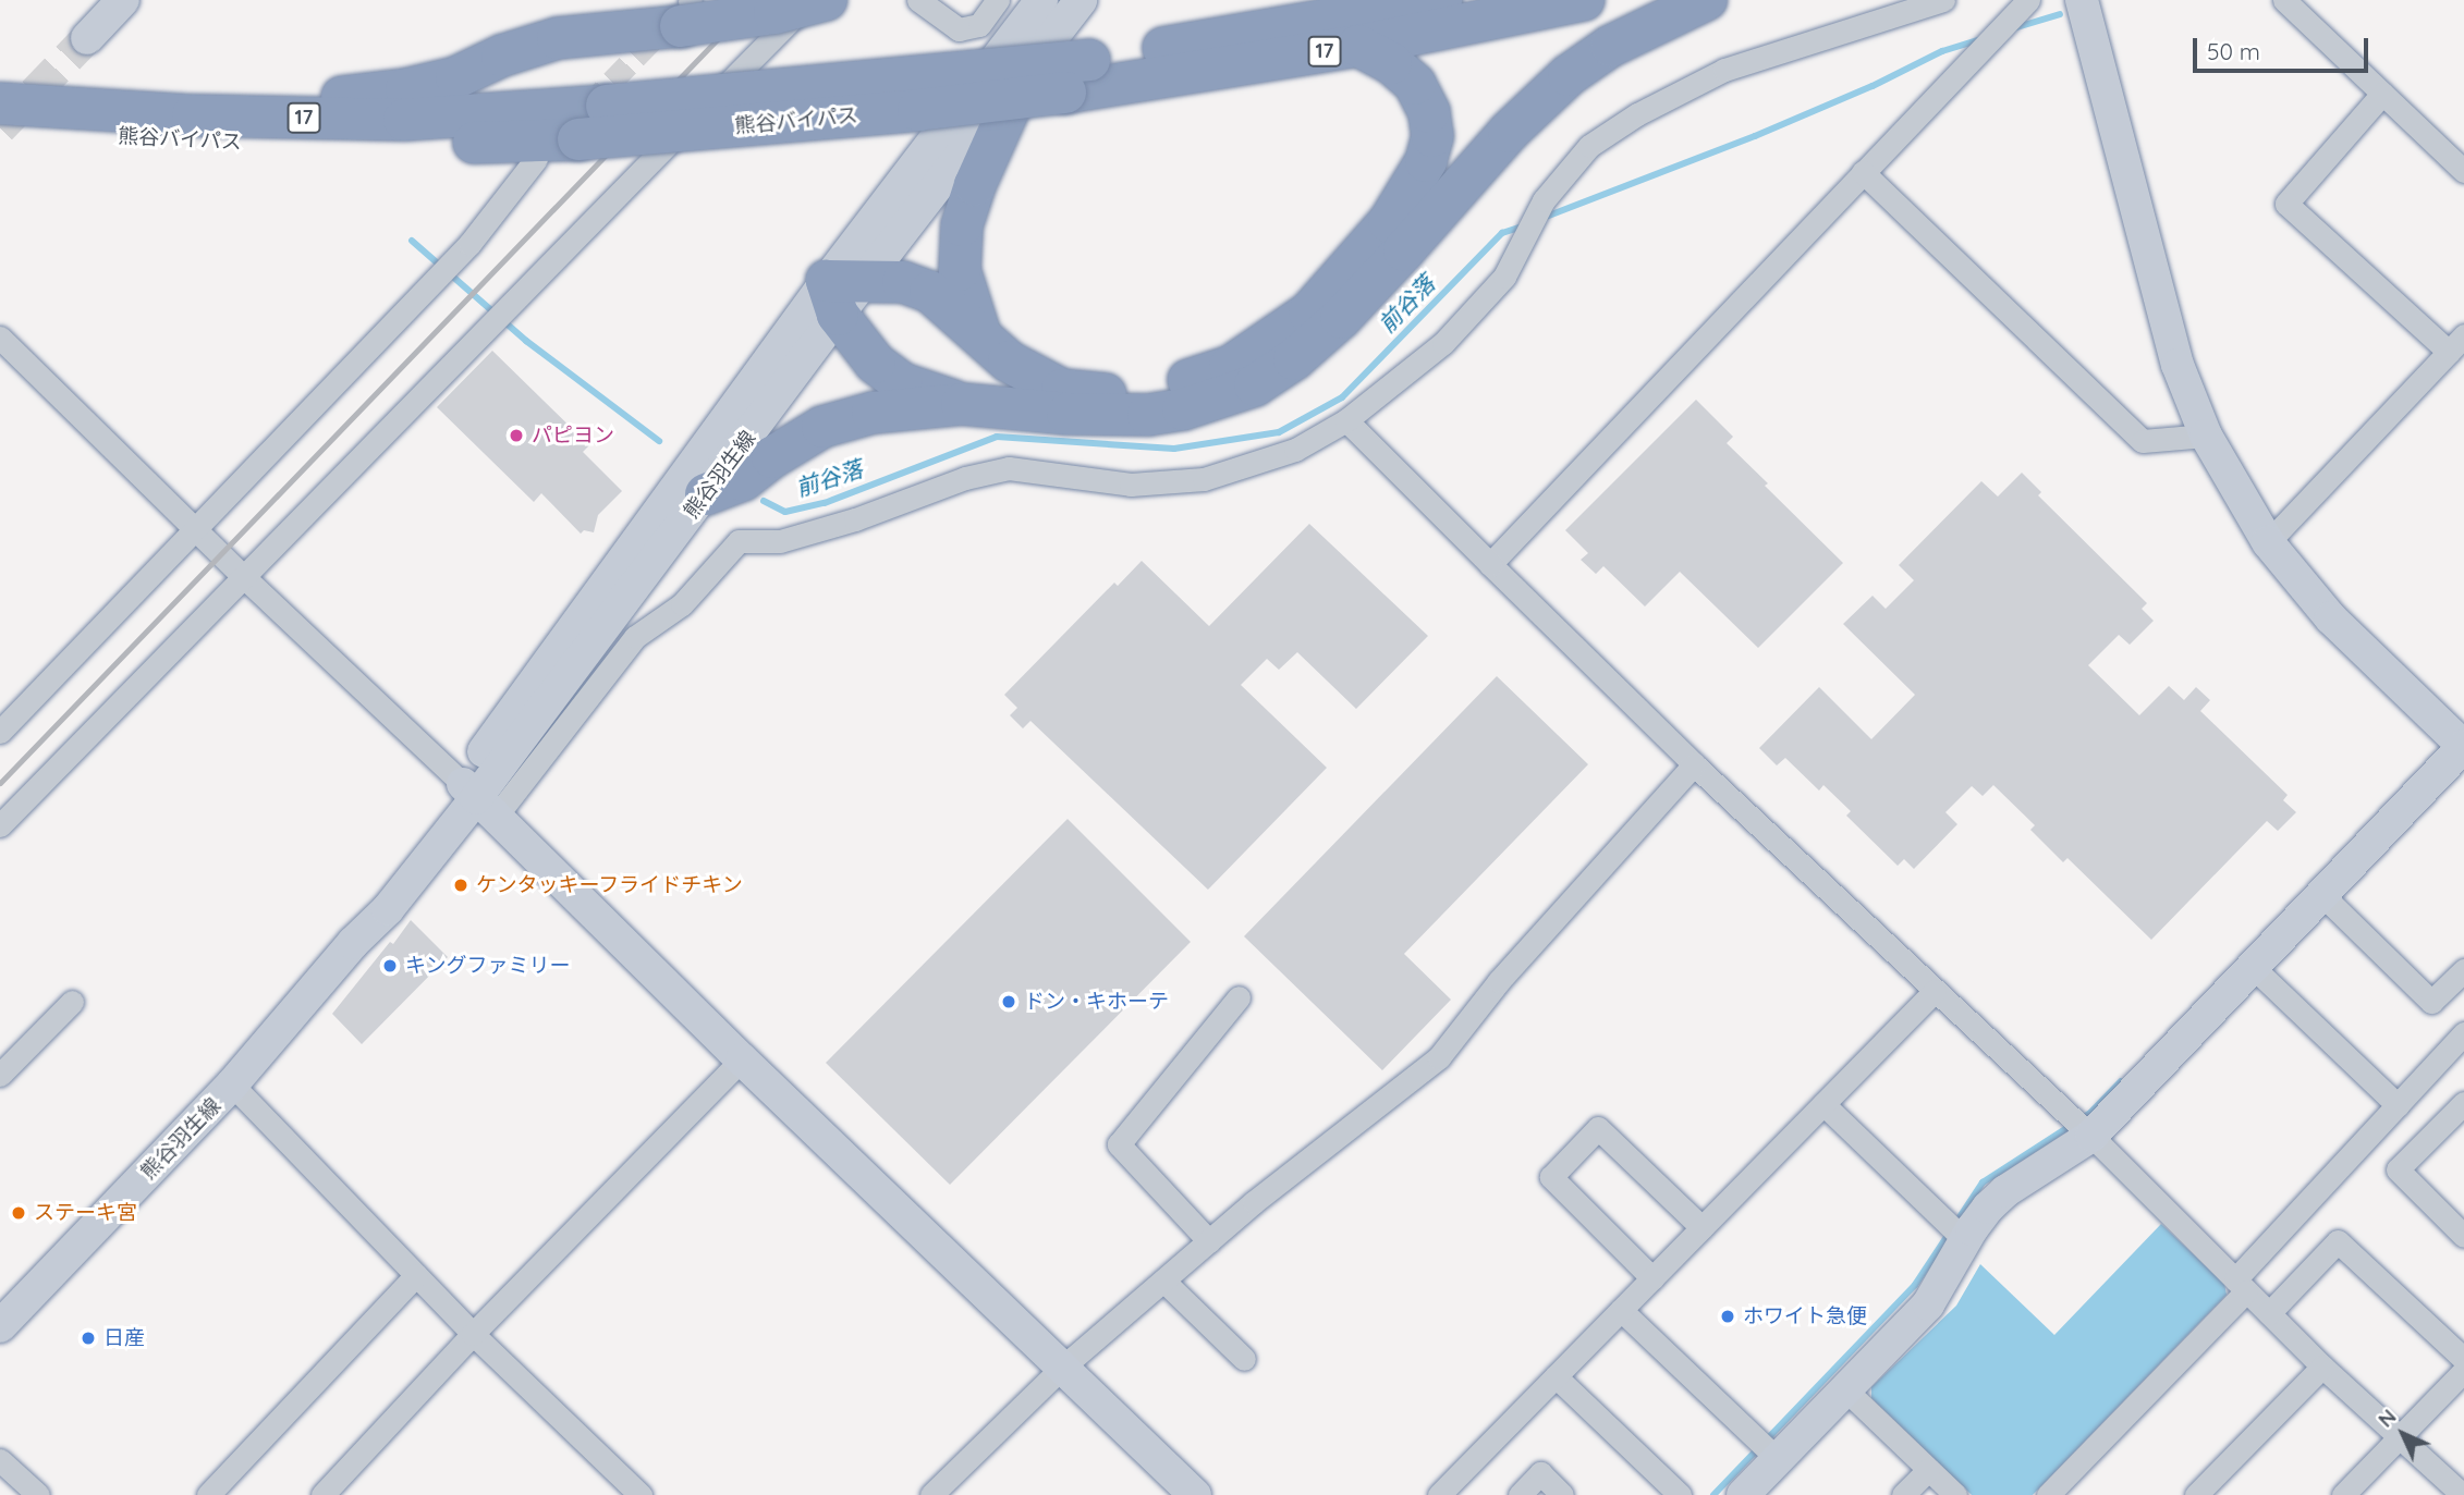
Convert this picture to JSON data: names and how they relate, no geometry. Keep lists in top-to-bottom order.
{
  "streets": {
    "highway": ["17", "熊谷バイパス"],
    "street": ["熊谷羽生線"]
  },
  "water": ["前谷落"],
  "places": [
    "パピヨン",
    "ケンタッキーフライドチキン",
    "キングファミリー",
    "ドン・キホーテ",
    "ステーキ宮",
    "ホワイト急便",
    "日産"
  ],
  "scale_bar": "50 m",
  "north": "top left"
}
